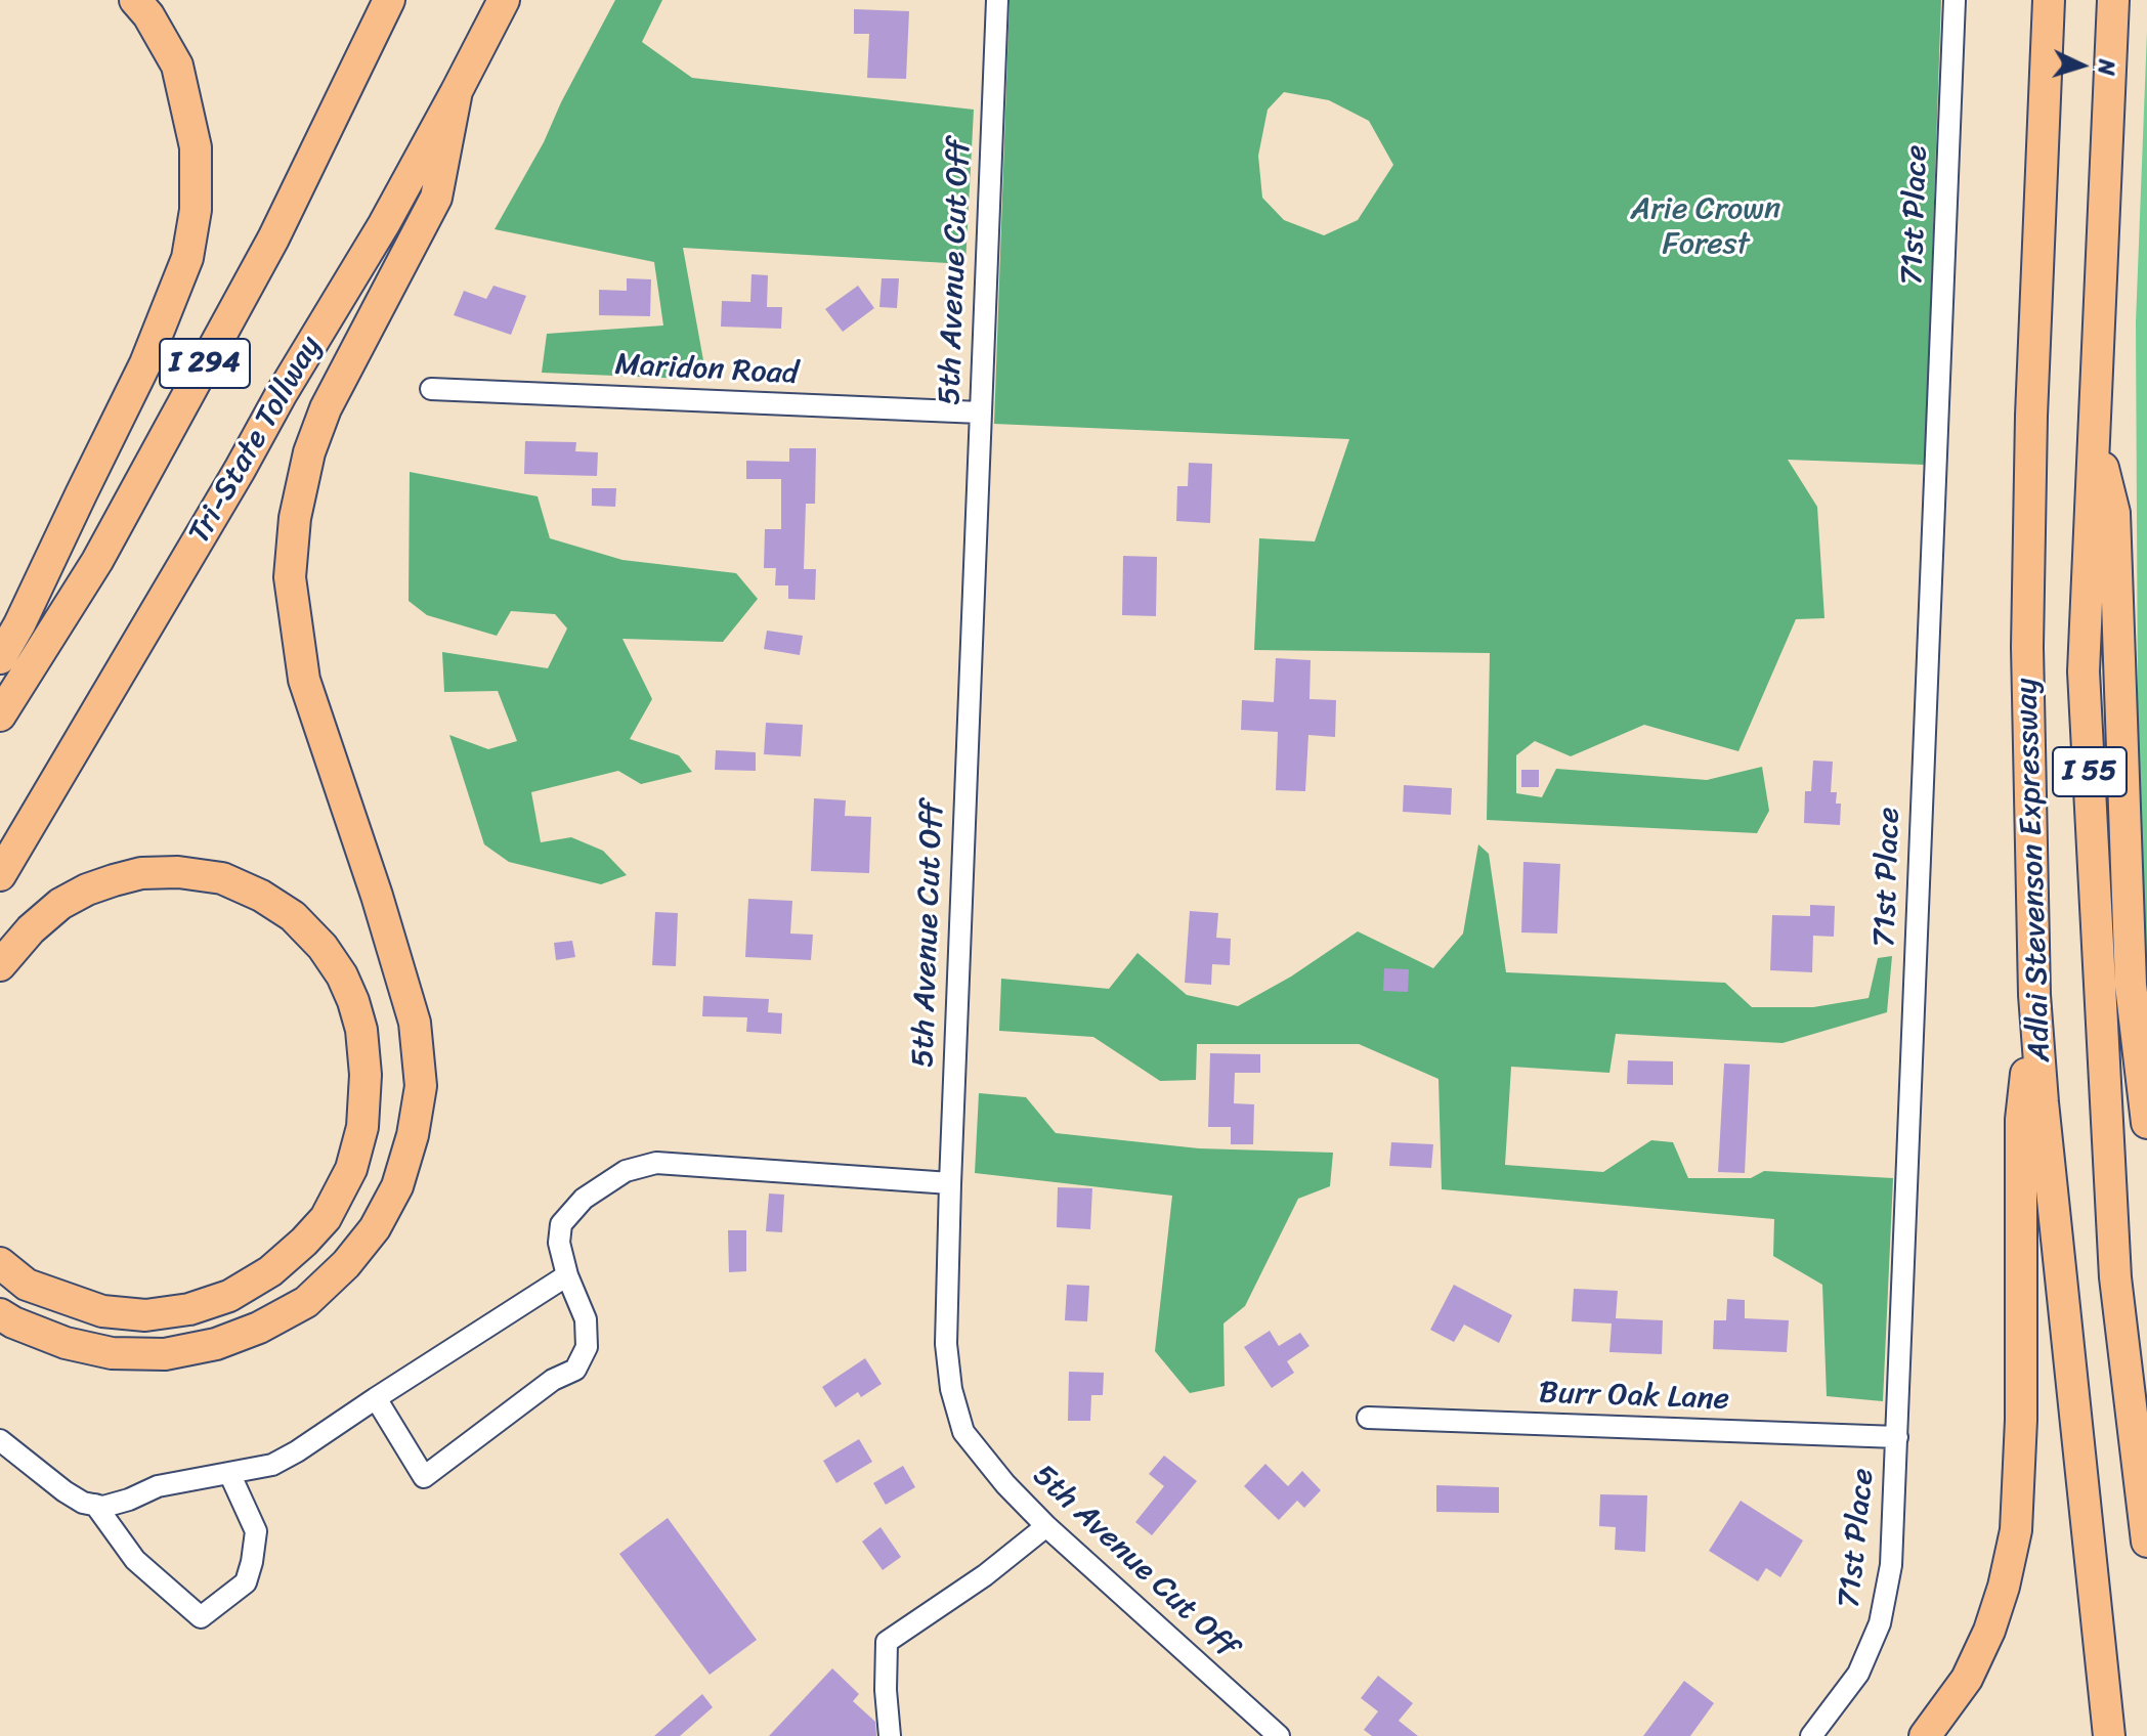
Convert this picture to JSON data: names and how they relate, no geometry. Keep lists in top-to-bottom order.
{
  "streets": {
    "highway": [
      "I 294",
      "Tri-State Tollway",
      "I 55",
      "Adlai Stevenson Expressway"
    ],
    "street": [
      "71st Place",
      "5th Avenue Cut Off",
      "Maridon Road",
      "Burr Oak Lane"
    ]
  },
  "crossings": [
    ["71st Place", "Burr Oak Lane"],
    ["5th Avenue Cut Off", "Maridon Road"]
  ],
  "parks": ["Arie Crown Forest"],
  "north": "right"
}
